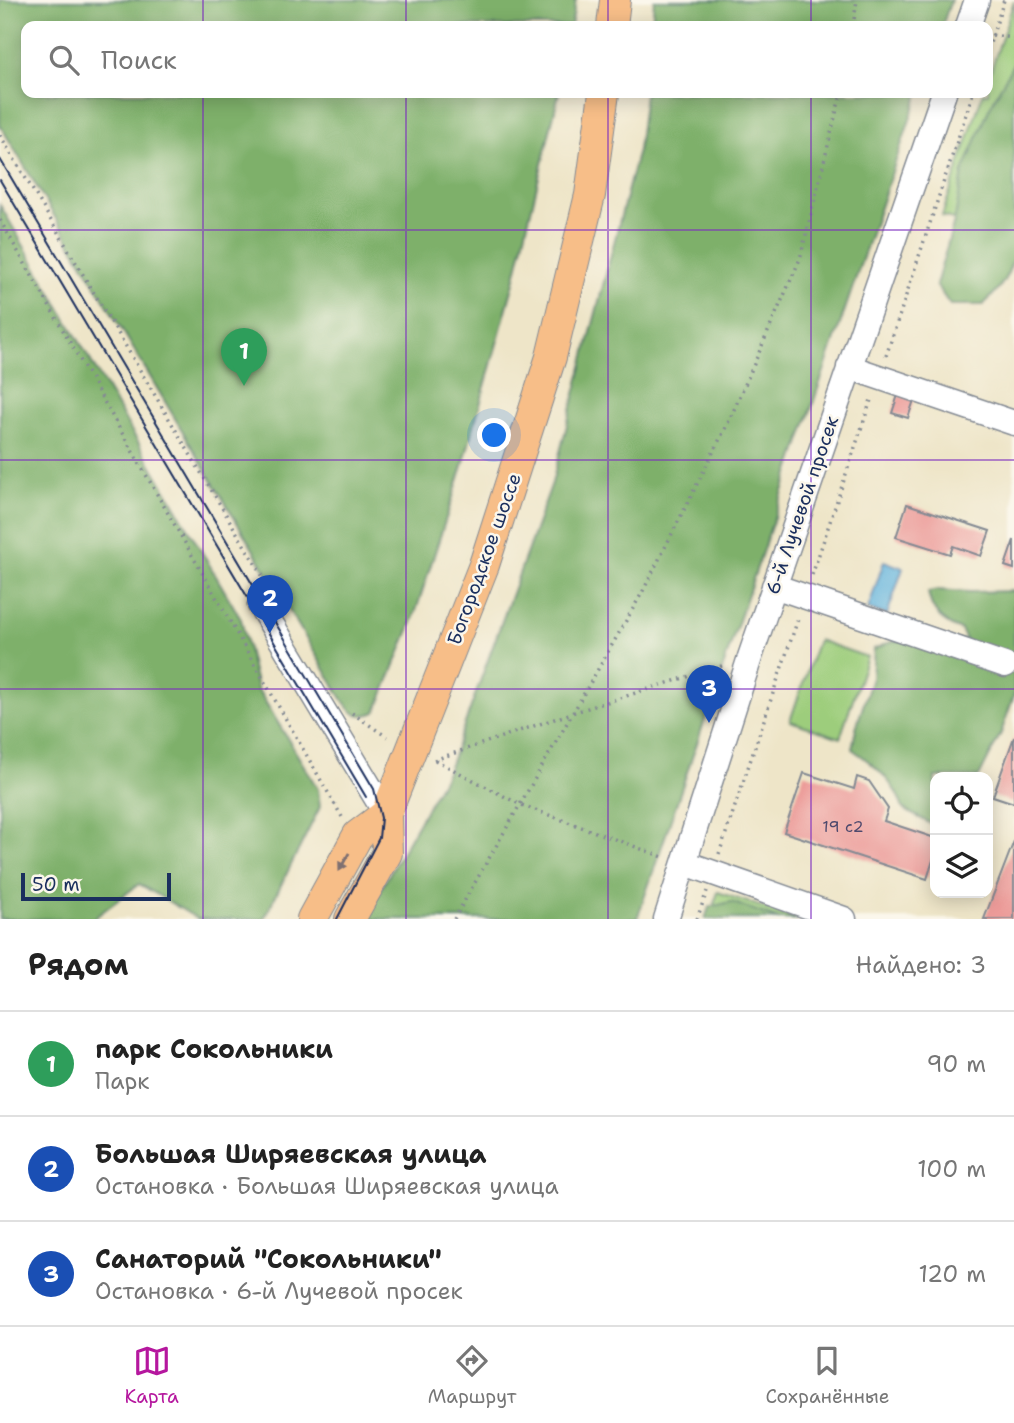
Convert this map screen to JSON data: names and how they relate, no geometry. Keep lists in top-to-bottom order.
{
  "streets": {
    "main road": ["Богородское шоссе"],
    "street": ["6-й Лучевой просек"]
  },
  "house_numbers": ["19 с2"],
  "scale_bar": "50 m",
  "page": {
    "search": "Поиск",
    "pins": ["1", "2", "3"],
    "scale": "50 m",
    "heading": ["Рядом", "Найдено: 3"],
    "list": [
      {
        "mark": "1",
        "name": "парк Сокольники",
        "note": "Парк",
        "value": "90 m"
      },
      {
        "mark": "2",
        "name": "Большая Ширяевская улица",
        "note": "Остановка · Большая Ширяевская улица",
        "value": "100 m"
      },
      {
        "mark": "3",
        "name": "Санаторий \"Сокольники\"",
        "note": "Остановка · 6-й Лучевой просек",
        "value": "120 m"
      }
    ],
    "nav": ["Карта", "Маршрут", "Сохранённые"]
  }
}
